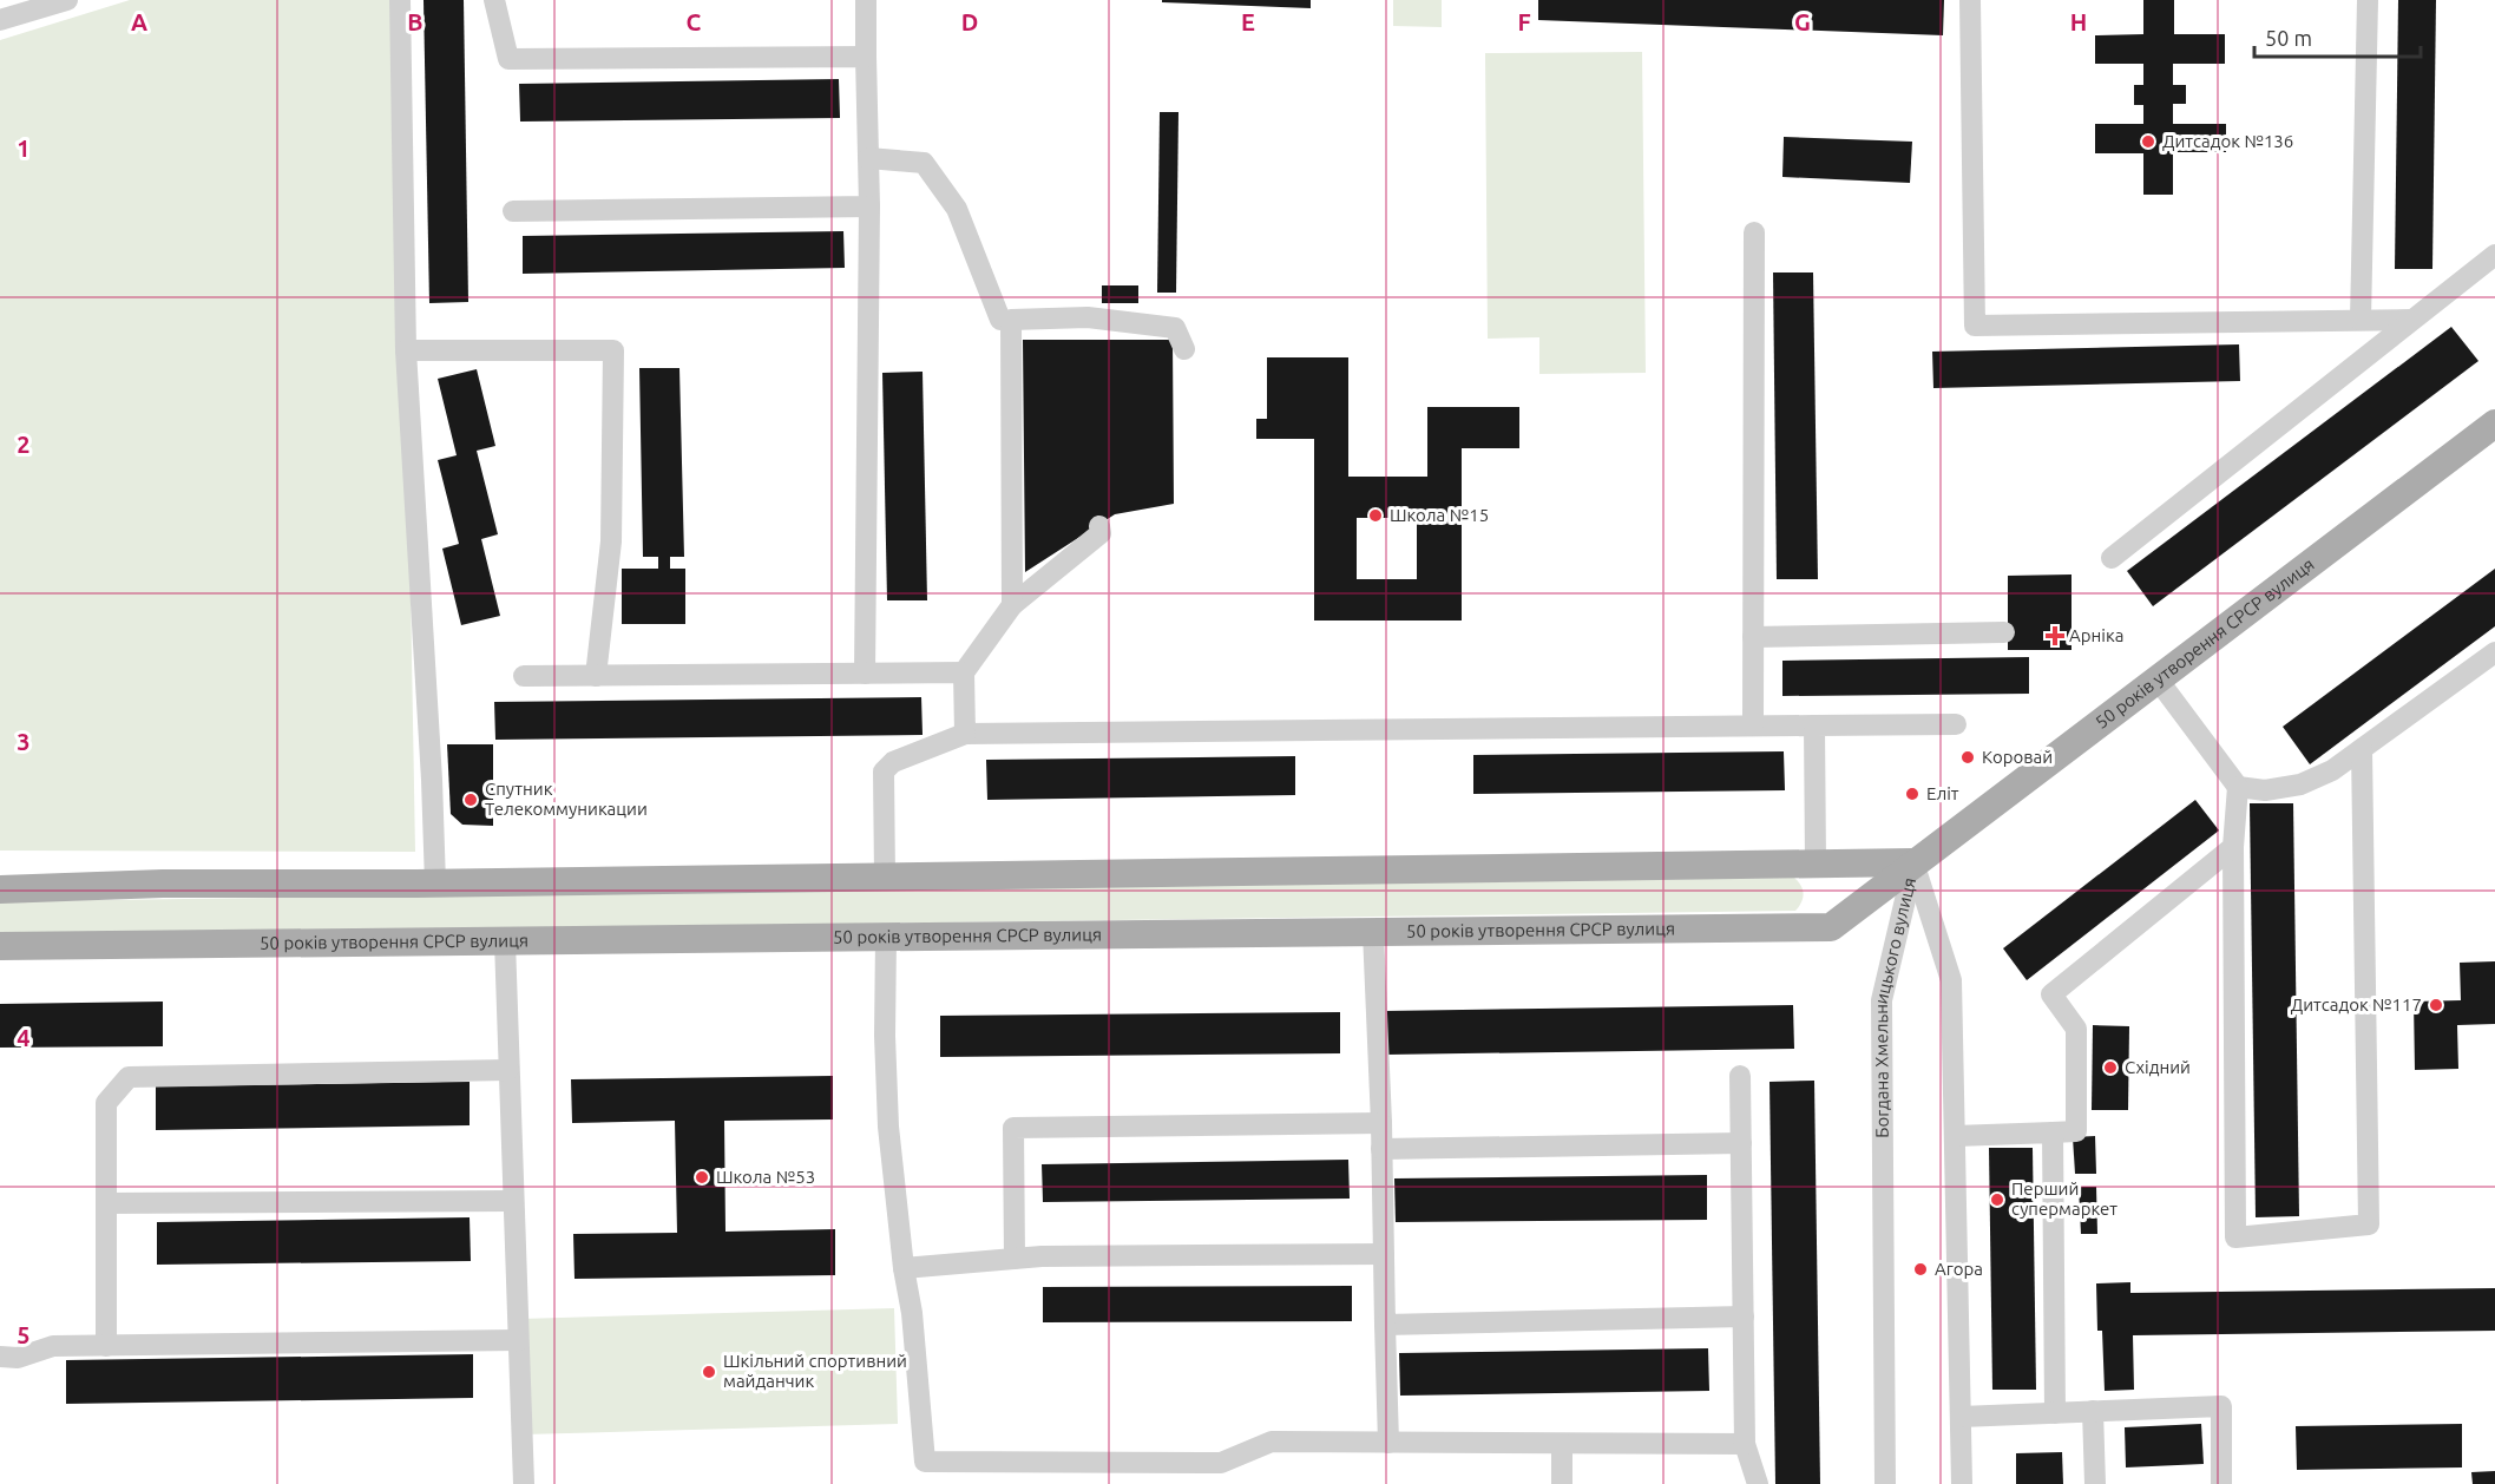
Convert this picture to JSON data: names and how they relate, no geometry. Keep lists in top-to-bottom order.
{
  "streets": {
    "main road": ["50 років утворення СРСР вулиця"],
    "street": ["Богдана Хмельницького вулиця"]
  },
  "crossings": [
    ["50 років утворення СРСР вулиця", "Богдана Хмельницького вулиця"]
  ],
  "places": {
    "other": [
      "Дитсадок №136",
      "Школа №15",
      "Коровай",
      "Еліт",
      "Спутник Телекоммуникации",
      "Дитсадок №117",
      "Східний",
      "Школа №53",
      "Перший супермаркет",
      "Агора",
      "Шкільний спортивний майданчик"
    ],
    "health": ["Арніка"]
  },
  "scale_bar": "50 m",
  "grid": {
    "columns": [
      "A",
      "B",
      "C",
      "D",
      "E",
      "F",
      "G",
      "H"
    ],
    "rows": [
      "1",
      "2",
      "3",
      "4",
      "5"
    ]
  }
}
